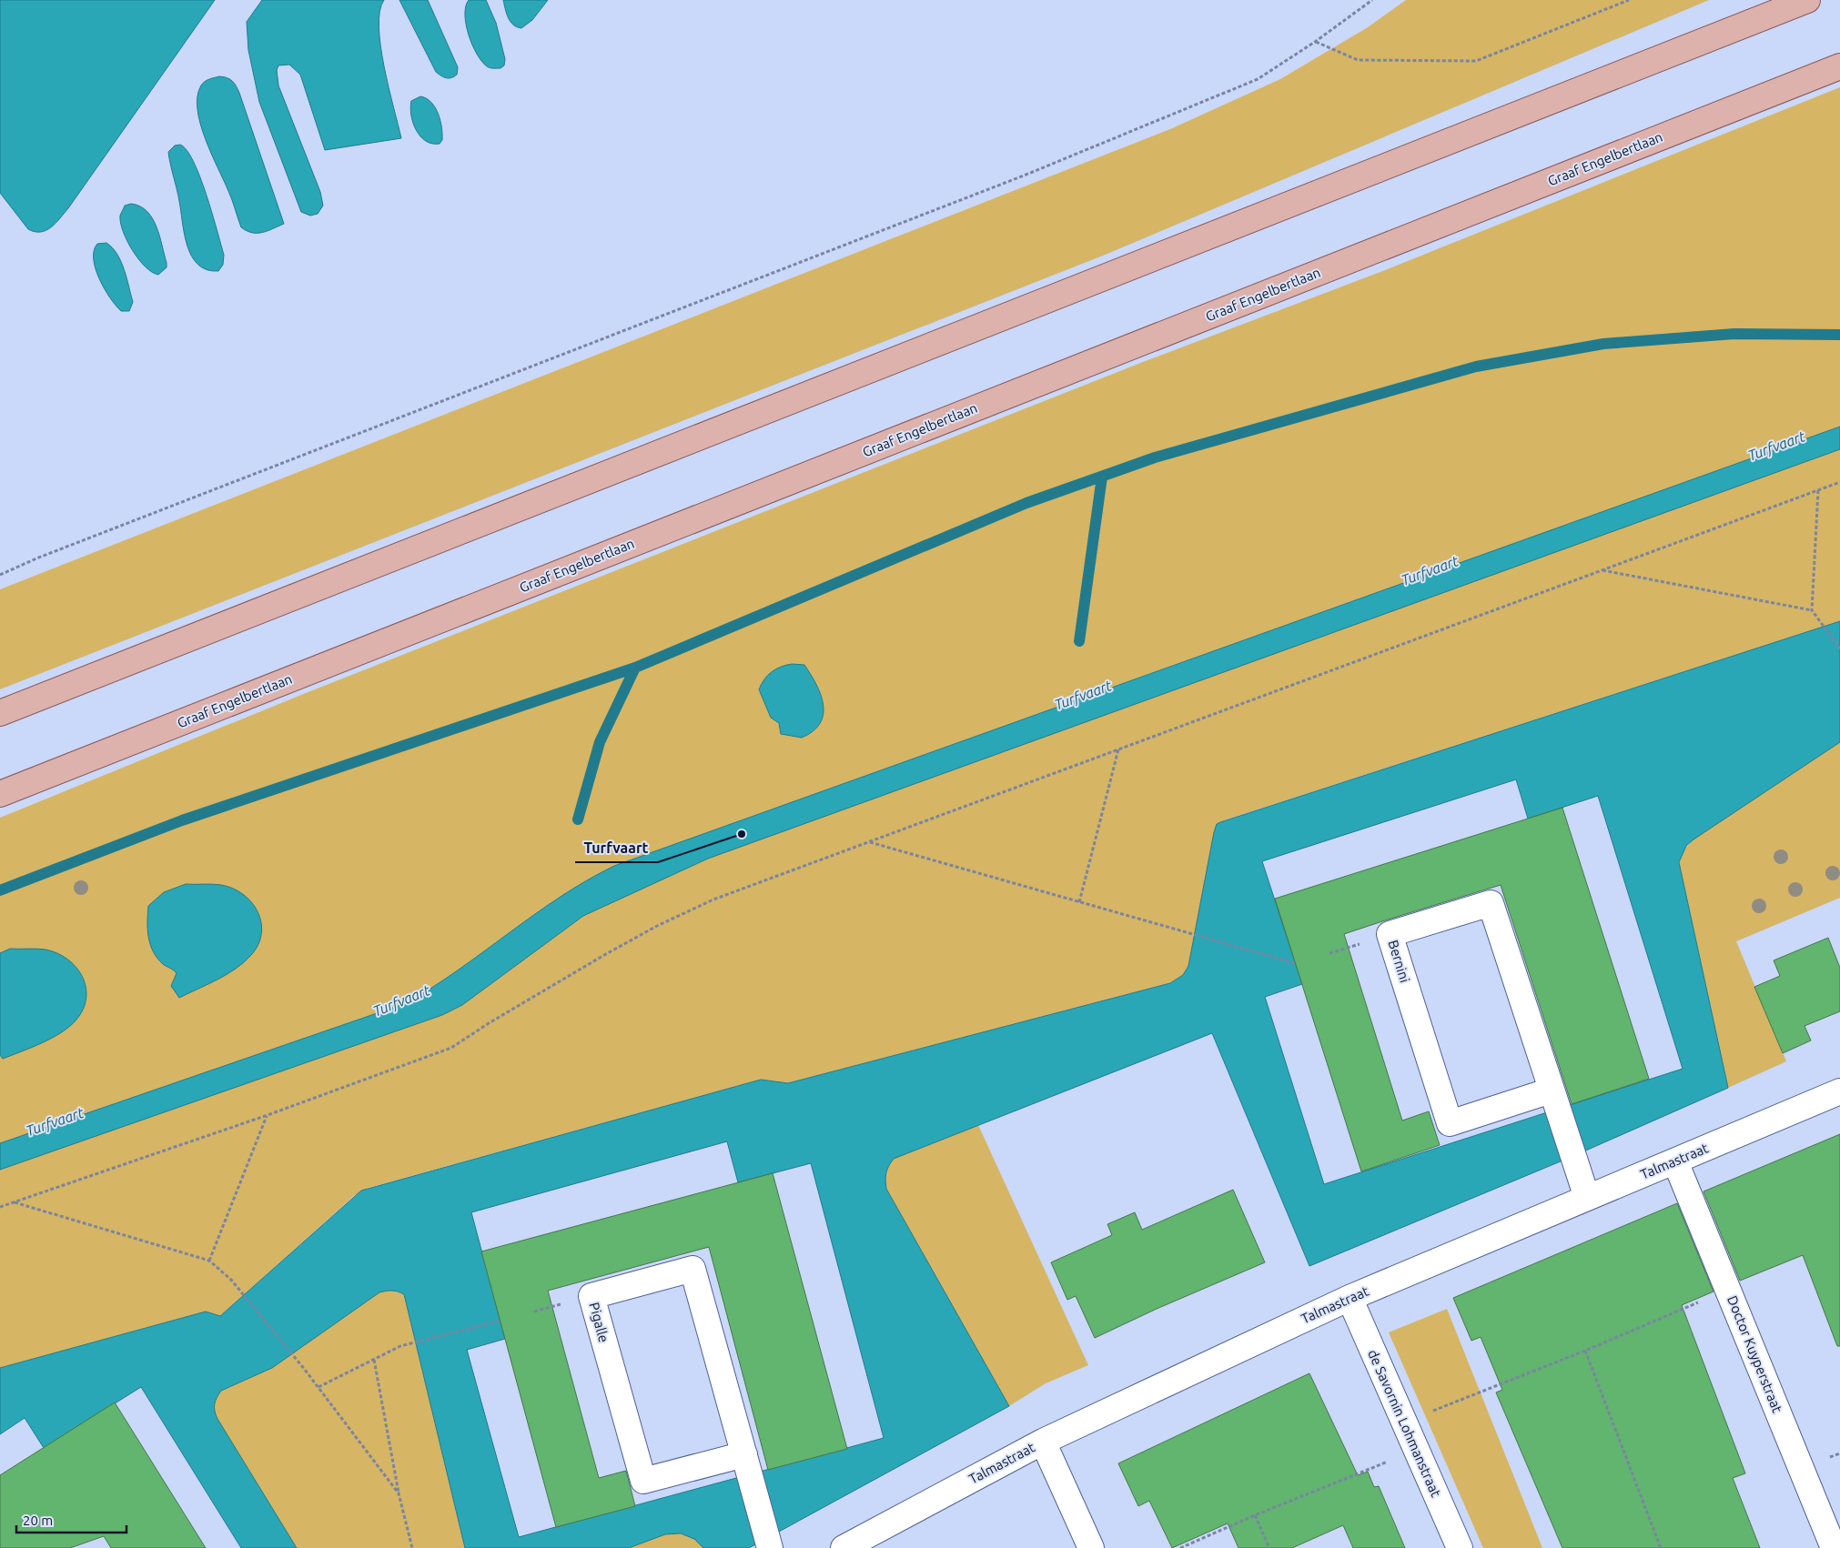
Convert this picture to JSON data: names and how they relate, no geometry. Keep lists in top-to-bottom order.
{
  "streets": {
    "main road": ["Graaf Engelbertlaan"],
    "street": [
      "Bernini",
      "Talmastraat",
      "Pigalle",
      "Doctor Kuyperstraat",
      "de Savornin Lohmanstraat"
    ]
  },
  "crossings": [
    ["Bernini", "Talmastraat"],
    ["Talmastraat", "Doctor Kuyperstraat"],
    ["Talmastraat", "de Savornin Lohmanstraat"]
  ],
  "water": ["Turfvaart"],
  "places": ["Turfvaart"],
  "scale_bar": "20 m"
}
